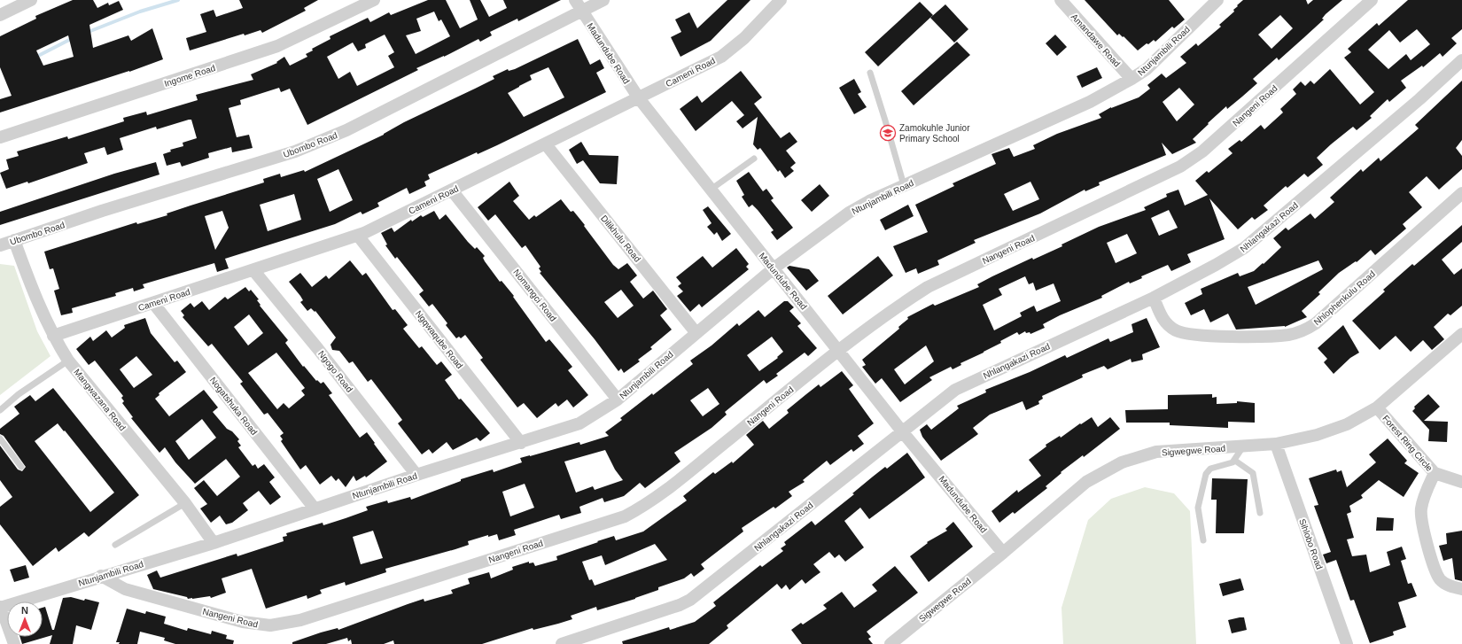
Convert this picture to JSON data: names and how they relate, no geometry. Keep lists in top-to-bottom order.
{
  "streets": {
    "street": [
      "Amandawe Road",
      "Ntunjambili Road",
      "Madundube Road",
      "Cameni Road",
      "Ingome Road",
      "Nangeni Road",
      "Ubombo Road",
      "Nhlangakazi Road",
      "Dilikhulu Road",
      "Nomangci Road",
      "Nhlophenkulu Road",
      "Ngqwaqube Road",
      "Ngogo Road",
      "Mangwazana Road",
      "Nogatshuka Road",
      "Forest Ring Circle",
      "Sigwegwe Road",
      "Sihlobo Road"
    ]
  },
  "crossings": [
    ["Amandawe Road", "Ntunjambili Road"],
    ["Ntunjambili Road", "Madundube Road"],
    ["Ntunjambili Road", "Nangeni Road"],
    ["Ntunjambili Road", "Dilikhulu Road"],
    ["Ntunjambili Road", "Nomangci Road"],
    ["Ntunjambili Road", "Ngqwaqube Road"],
    ["Ntunjambili Road", "Ngogo Road"],
    ["Ntunjambili Road", "Mangwazana Road"],
    ["Ntunjambili Road", "Nogatshuka Road"],
    ["Madundube Road", "Cameni Road"],
    ["Madundube Road", "Nangeni Road"],
    ["Madundube Road", "Ubombo Road"],
    ["Madundube Road", "Nhlangakazi Road"],
    ["Madundube Road", "Sigwegwe Road"],
    ["Cameni Road", "Dilikhulu Road"],
    ["Cameni Road", "Nomangci Road"],
    ["Cameni Road", "Ngqwaqube Road"],
    ["Cameni Road", "Ngogo Road"],
    ["Cameni Road", "Mangwazana Road"],
    ["Cameni Road", "Nogatshuka Road"],
    ["Ubombo Road", "Mangwazana Road"],
    ["Nhlangakazi Road", "Nhlophenkulu Road"],
    ["Forest Ring Circle", "Sigwegwe Road"],
    ["Sigwegwe Road", "Sihlobo Road"]
  ],
  "places": {
    "school or university": ["Zamokuhle Junior Primary School"]
  },
  "north": "top"
}
